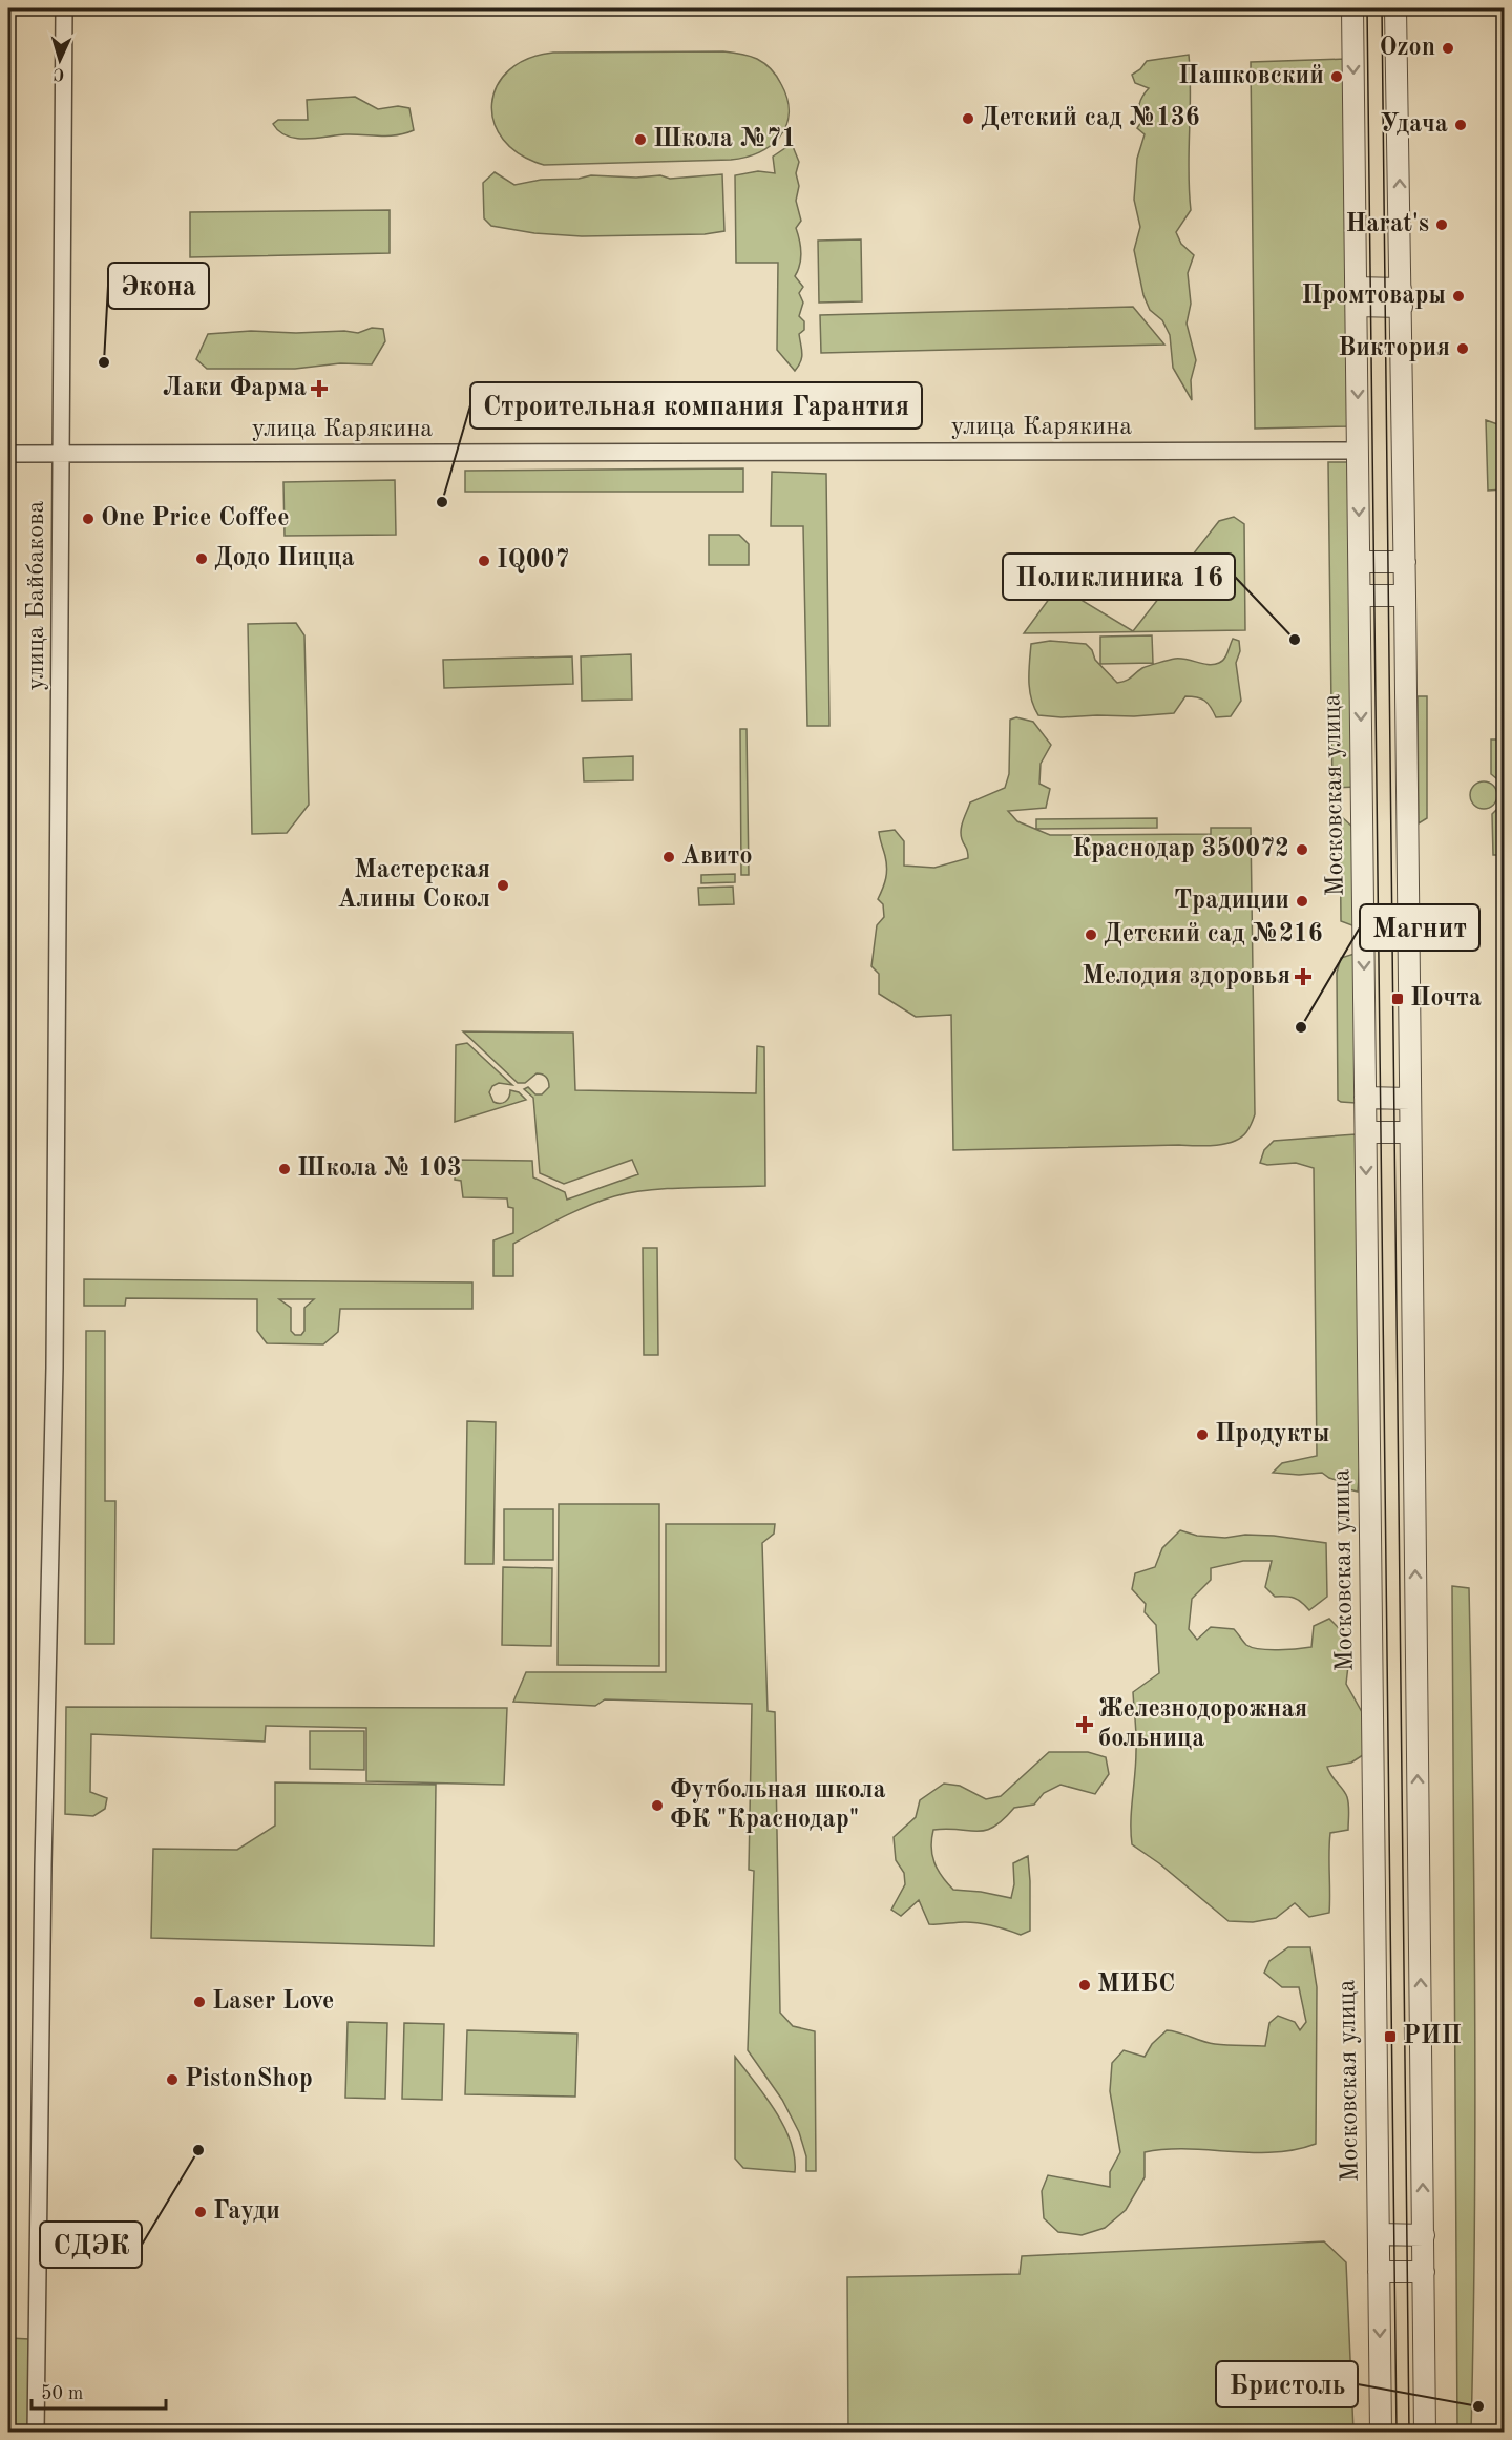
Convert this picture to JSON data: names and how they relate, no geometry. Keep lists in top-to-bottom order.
{
  "streets": {
    "street": ["улица Карякина", "улица Байбакова", "Московская улица"]
  },
  "crossings": [
    ["улица Карякина", "улица Байбакова"],
    ["улица Карякина", "Московская улица"]
  ],
  "places": {
    "other": [
      "Ozon",
      "Пашковский",
      "Детский сад №136",
      "Удача",
      "Школа №71",
      "Harat's",
      "Промтовары",
      "Виктория",
      "Экона",
      "Строительная компания Гарантия",
      "One Price Coffee",
      "Додо Пицца",
      "IQ007",
      "Поликлиника 16",
      "Краснодар 350072",
      "Авито",
      "Мастерская Алины Сокол",
      "Традиции",
      "Детский сад №216",
      "Магнит",
      "Школа № 103",
      "Продукты",
      "Футбольная школа ФК \"Краснодар\"",
      "МИБС",
      "Laser Love",
      "PistonShop",
      "СДЭК",
      "Гауди",
      "Бристоль"
    ],
    "health": ["Лаки Фарма", "Мелодия здоровья", "Железнодорожная больница"],
    "transit": ["Почта", "РИП"]
  },
  "scale_bar": "50 m",
  "north": "bottom"
}
